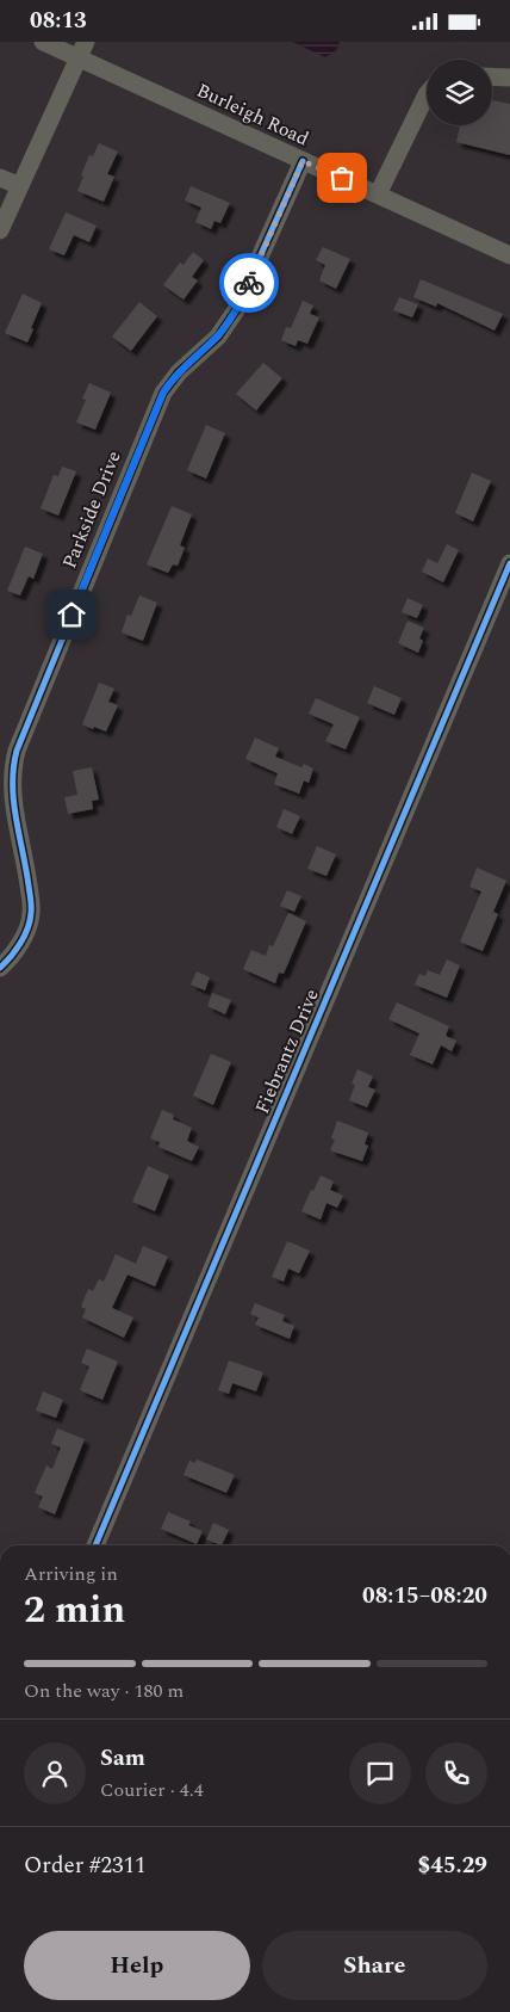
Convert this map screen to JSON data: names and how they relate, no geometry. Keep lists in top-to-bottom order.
{
  "streets": {
    "street": ["Burleigh Road", "Parkside Drive", "Fiebrantz Drive"]
  },
  "crossings": [
    ["Burleigh Road", "Parkside Drive"]
  ],
  "page": {
    "status": "08:13",
    "heading": ["2 min", "Arriving in", "08:15–08:20"],
    "panel": [
      "Sam",
      "Courier · 4.4",
      "Order #2311",
      "$45.29"
    ],
    "bar": "On the way · 180 m",
    "buttons": ["Help", "Share"]
  }
}
